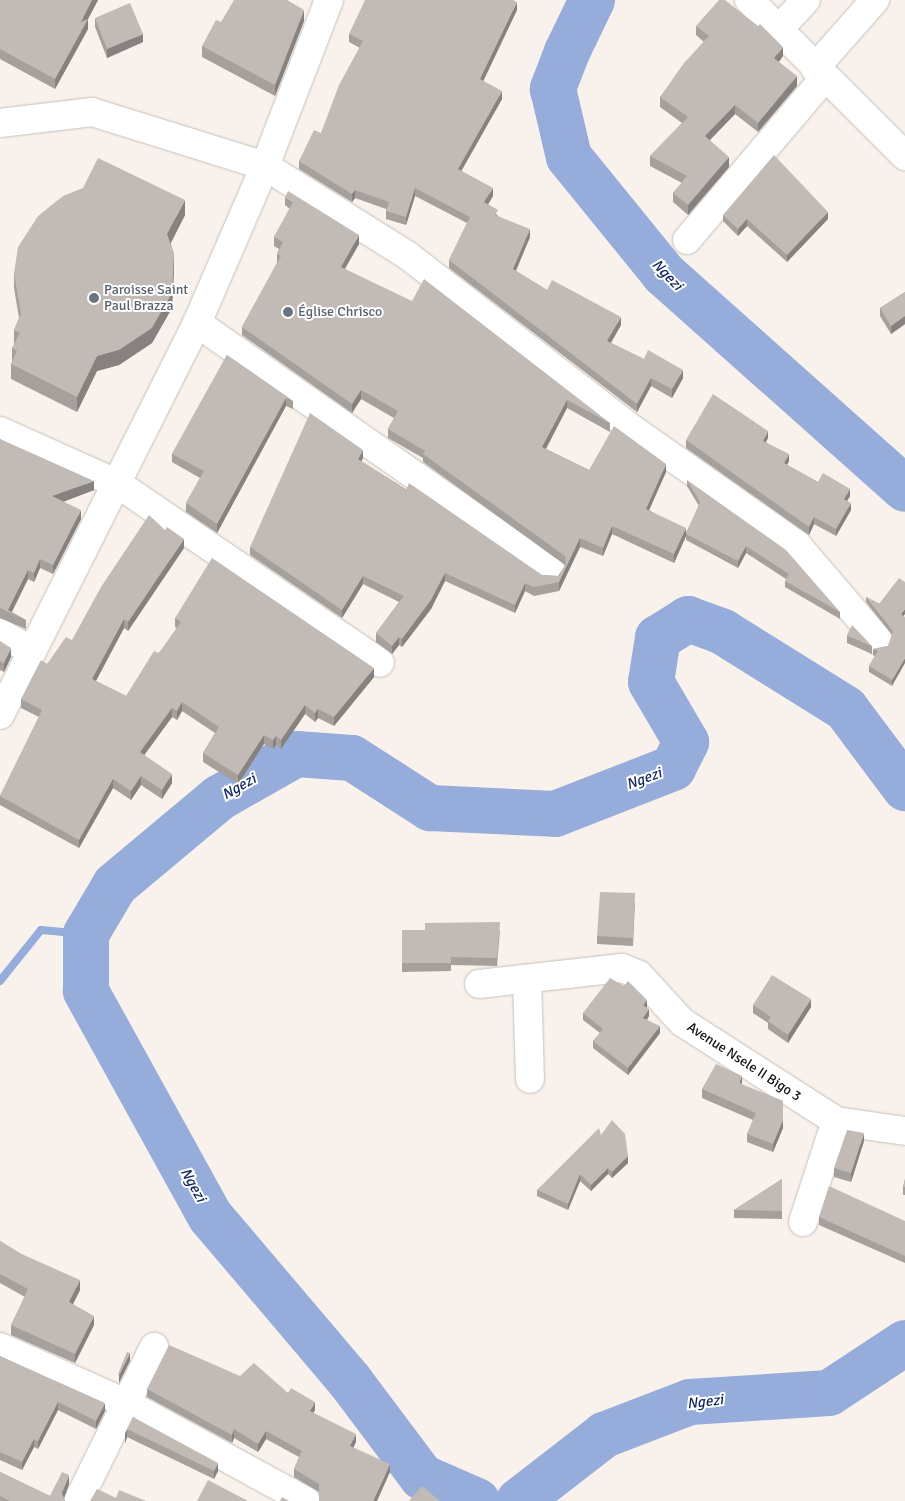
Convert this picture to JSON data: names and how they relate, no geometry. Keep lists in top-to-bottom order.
{
  "streets": {
    "street": ["Avenue Nsele II Bigo 3"]
  },
  "water": ["Ngezi"],
  "places": ["Paroisse Saint Paul Brazza", "Église Chrisco"]
}
